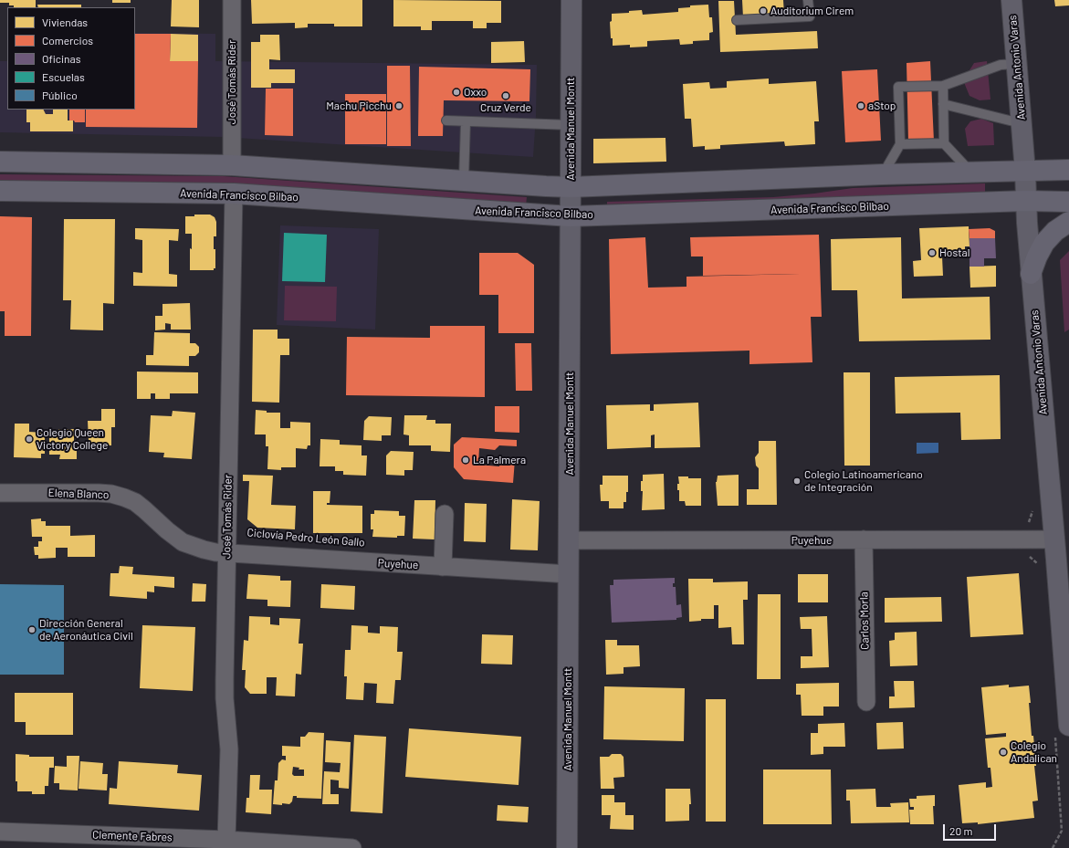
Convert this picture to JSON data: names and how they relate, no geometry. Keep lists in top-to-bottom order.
{
  "streets": {
    "main road": ["Avenida Antonio Varas", "Avenida Manuel Montt", "Avenida Francisco Bilbao"],
    "street": [
      "José Tomás Rider",
      "Elena Blanco",
      "Puyehue",
      "Carlos Morla",
      "Clemente Fabres"
    ]
  },
  "crossings": [
    ["Avenida Antonio Varas", "Avenida Francisco Bilbao"],
    ["Avenida Antonio Varas", "Puyehue"],
    ["José Tomás Rider", "Avenida Francisco Bilbao"],
    ["José Tomás Rider", "Elena Blanco"],
    ["José Tomás Rider", "Puyehue"],
    ["José Tomás Rider", "Clemente Fabres"],
    ["Avenida Manuel Montt", "Avenida Francisco Bilbao"],
    ["Avenida Manuel Montt", "Puyehue"],
    ["Elena Blanco", "Puyehue"],
    ["Puyehue", "Carlos Morla"]
  ],
  "places": [
    "Auditorium Cirem",
    "Oxxo",
    "Cruz Verde",
    "Machu Picchu",
    "aStop",
    "Hostal",
    "Colegio Queen Victory College",
    "La Palmera",
    "Colegio Latinoamericano de Integración",
    "Dirección General de Aeronáutica Civil",
    "Colegio Andalican"
  ],
  "legend": [
    "Viviendas",
    "Comercios",
    "Oficinas",
    "Escuelas",
    "Público"
  ],
  "scale_bar": "20 m"
}
